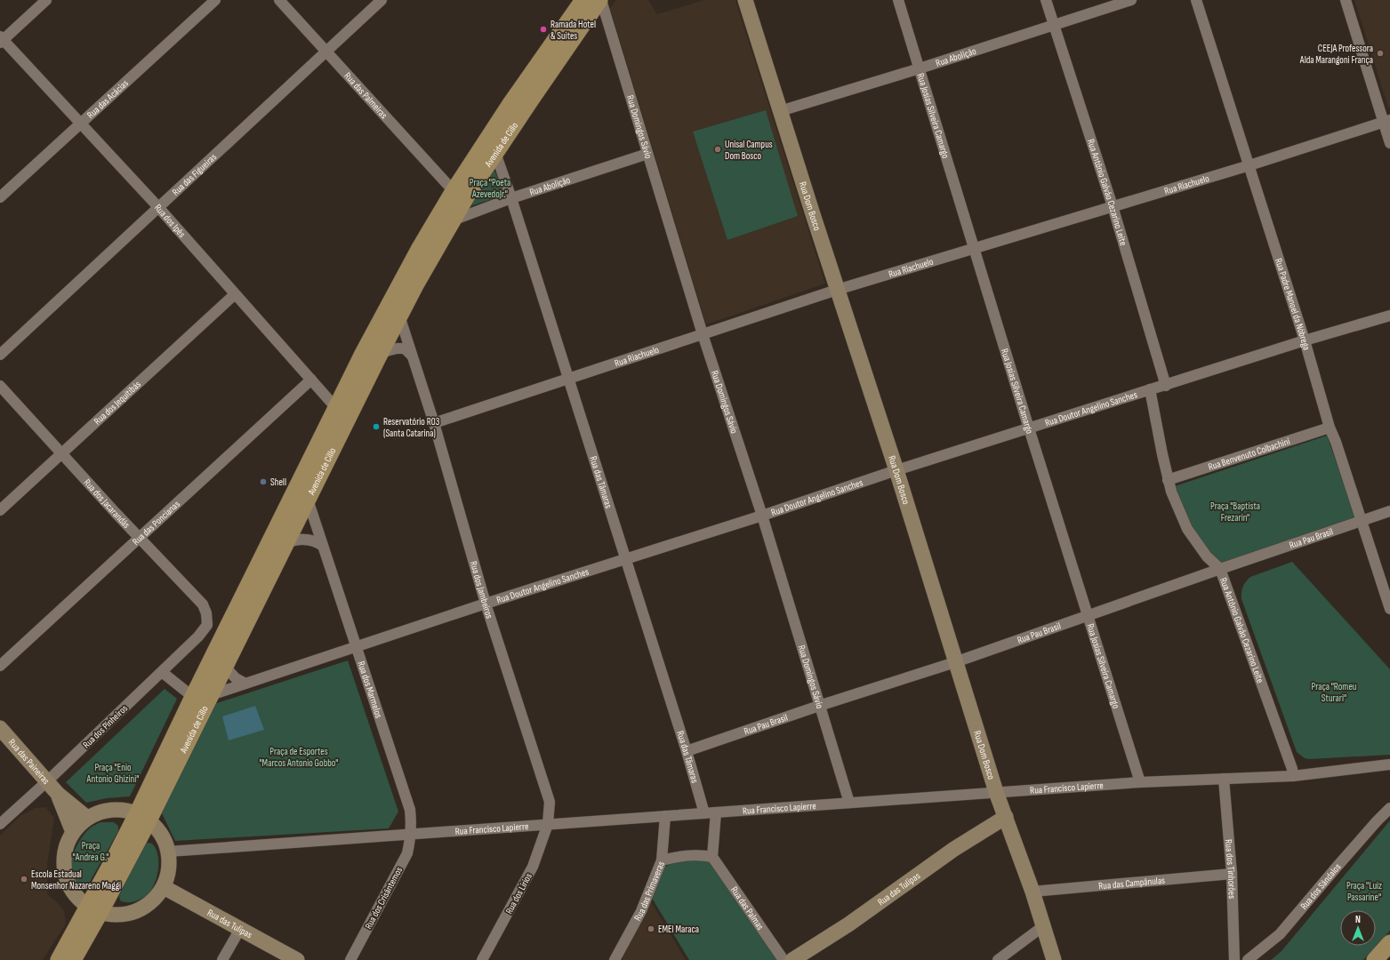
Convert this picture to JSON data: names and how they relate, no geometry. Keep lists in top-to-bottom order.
{
  "streets": {
    "main road": [
      "Avenida de Cillo",
      "Rua Dom Bosco",
      "Rua das Paineiras",
      "Rua das Tulipas"
    ],
    "street": [
      "Rua Abolição",
      "Rua das Palmeiras",
      "Rua das Acácias",
      "Rua Josias Silveira Camargo",
      "Rua Domingos Sávio",
      "Rua das Figueiras",
      "Rua Riachuelo",
      "Rua Antônio Galvão Cezarino Leite",
      "Rua dos Ipês",
      "Rua Padre Manoel da Nóbrega",
      "Rua dos Jequitibás",
      "Rua Doutor Angelino Sanches",
      "Rua Benvenuto Colbachini",
      "Rua das Tâmaras",
      "Rua dos Jacarandás",
      "Rua das Poncianas",
      "Rua Pau Brasil",
      "Rua dos Jambeiros",
      "Rua dos Marmelos",
      "Rua dos Pinheiros",
      "Rua Francisco Lapierre",
      "Rua dos Tinhorões",
      "Rua das Campânulas",
      "Rua dos Sândalos",
      "Rua das Primaveras",
      "Rua dos Lírios",
      "Rua dos Crisântemos",
      "Rua das Palmas"
    ]
  },
  "crossings": [
    ["Rua Abolição", "Rua Josias Silveira Camargo"],
    ["Rua Abolição", "Rua Domingos Sávio"],
    ["Rua Abolição", "Avenida de Cillo"],
    ["Rua Abolição", "Rua Antônio Galvão Cezarino Leite"],
    ["Rua Abolição", "Rua Dom Bosco"],
    ["Rua Abolição", "Rua das Tâmaras"],
    ["Rua das Palmeiras", "Avenida de Cillo"],
    ["Rua das Palmeiras", "Rua das Figueiras"],
    ["Rua das Acácias", "Rua dos Ipês"],
    ["Rua Josias Silveira Camargo", "Rua Riachuelo"],
    ["Rua Josias Silveira Camargo", "Rua Doutor Angelino Sanches"],
    ["Rua Josias Silveira Camargo", "Rua Pau Brasil"],
    ["Rua Josias Silveira Camargo", "Rua Francisco Lapierre"],
    ["Rua Domingos Sávio", "Avenida de Cillo"],
    ["Rua Domingos Sávio", "Rua Riachuelo"],
    ["Rua Domingos Sávio", "Rua Doutor Angelino Sanches"],
    ["Rua Domingos Sávio", "Rua Pau Brasil"],
    ["Rua Domingos Sávio", "Rua Francisco Lapierre"],
    ["Avenida de Cillo", "Rua dos Ipês"],
    ["Avenida de Cillo", "Rua Doutor Angelino Sanches"],
    ["Avenida de Cillo", "Rua das Tâmaras"],
    ["Avenida de Cillo", "Rua dos Jambeiros"],
    ["Avenida de Cillo", "Rua dos Marmelos"],
    ["Rua das Figueiras", "Rua dos Ipês"],
    ["Rua Riachuelo", "Rua Antônio Galvão Cezarino Leite"],
    ["Rua Riachuelo", "Rua Dom Bosco"],
    ["Rua Riachuelo", "Rua Padre Manoel da Nóbrega"],
    ["Rua Riachuelo", "Rua das Tâmaras"],
    ["Rua Riachuelo", "Rua dos Jambeiros"],
    ["Rua Antônio Galvão Cezarino Leite", "Rua Doutor Angelino Sanches"],
    ["Rua Antônio Galvão Cezarino Leite", "Rua Benvenuto Colbachini"],
    ["Rua Antônio Galvão Cezarino Leite", "Rua Pau Brasil"],
    ["Rua Antônio Galvão Cezarino Leite", "Rua Francisco Lapierre"],
    ["Rua Dom Bosco", "Rua Doutor Angelino Sanches"],
    ["Rua Dom Bosco", "Rua Pau Brasil"],
    ["Rua Dom Bosco", "Rua Francisco Lapierre"],
    ["Rua Dom Bosco", "Rua das Campânulas"],
    ["Rua Dom Bosco", "Rua das Tulipas"],
    ["Rua dos Ipês", "Rua dos Jequitibás"],
    ["Rua dos Ipês", "Rua das Poncianas"],
    ["Rua Padre Manoel da Nóbrega", "Rua Doutor Angelino Sanches"],
    ["Rua Padre Manoel da Nóbrega", "Rua Benvenuto Colbachini"],
    ["Rua Padre Manoel da Nóbrega", "Rua Pau Brasil"],
    ["Rua dos Jequitibás", "Rua dos Jacarandás"],
    ["Rua Doutor Angelino Sanches", "Rua das Tâmaras"],
    ["Rua Doutor Angelino Sanches", "Rua dos Jambeiros"],
    ["Rua Doutor Angelino Sanches", "Rua dos Marmelos"],
    ["Rua das Tâmaras", "Rua Pau Brasil"],
    ["Rua das Tâmaras", "Rua Francisco Lapierre"],
    ["Rua dos Jacarandás", "Rua das Poncianas"],
    ["Rua dos Jacarandás", "Rua dos Pinheiros"],
    ["Rua dos Jambeiros", "Rua Francisco Lapierre"],
    ["Rua dos Jambeiros", "Rua dos Lírios"],
    ["Rua dos Marmelos", "Rua Francisco Lapierre"],
    ["Rua dos Marmelos", "Rua dos Crisântemos"],
    ["Rua dos Pinheiros", "Rua das Paineiras"],
    ["Rua Francisco Lapierre", "Rua dos Tinhorões"],
    ["Rua Francisco Lapierre", "Rua das Primaveras"],
    ["Rua Francisco Lapierre", "Rua dos Lírios"],
    ["Rua Francisco Lapierre", "Rua dos Crisântemos"],
    ["Rua dos Tinhorões", "Rua das Campânulas"]
  ],
  "parks": [
    "Praça \"Poeta AzevedoJr.\"",
    "Praça \"Baptista Frezarin\"",
    "Praça \"Romeu Sturari\"",
    "Praça de Esportes \"Marcos Antonio Gobbo\"",
    "Praça \"Enio Antonio Ghizini\"",
    "Praça \"Andrea G.\"",
    "Praça \"Luiz Passarine\""
  ],
  "places": [
    "Ramada Hotel & Suites",
    "CEEJA Professora Alda Marangoni França",
    "Unisal Campus Dom Bosco",
    "Reservatório R03 (Santa Catarina)",
    "Shell",
    "Escola Estadual Monsenhor Nazareno Maggi",
    "EMEI Maraca"
  ],
  "north": "top"
}
